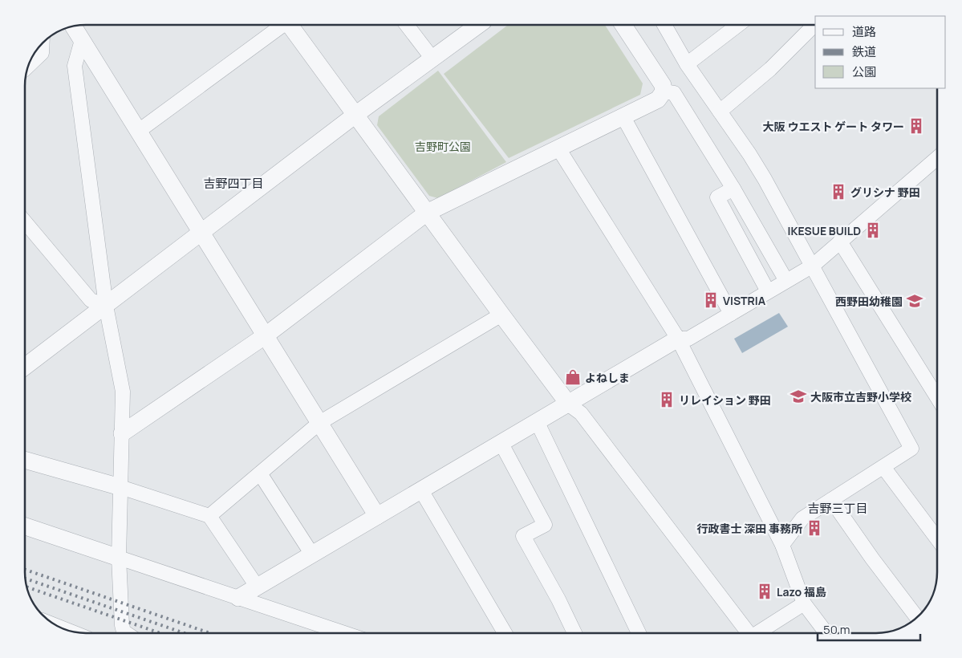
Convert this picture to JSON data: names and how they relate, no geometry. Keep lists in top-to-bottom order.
{
  "districts": ["吉野四丁目", "吉野三丁目"],
  "parks": ["吉野町公園"],
  "places": {
    "building": [
      "大阪 ウエスト ゲート タワー",
      "グリシナ 野田",
      "IKESUE BUILD",
      "VISTRIA",
      "リレイション 野田",
      "行政書士 深田 事務所",
      "Lazo 福島"
    ],
    "school or university": ["西野田幼稚園", "大阪市立吉野小学校"],
    "shop": ["よねしま"]
  },
  "legend": ["道路", "鉄道", "公園"],
  "scale_bar": "50 m"
}
